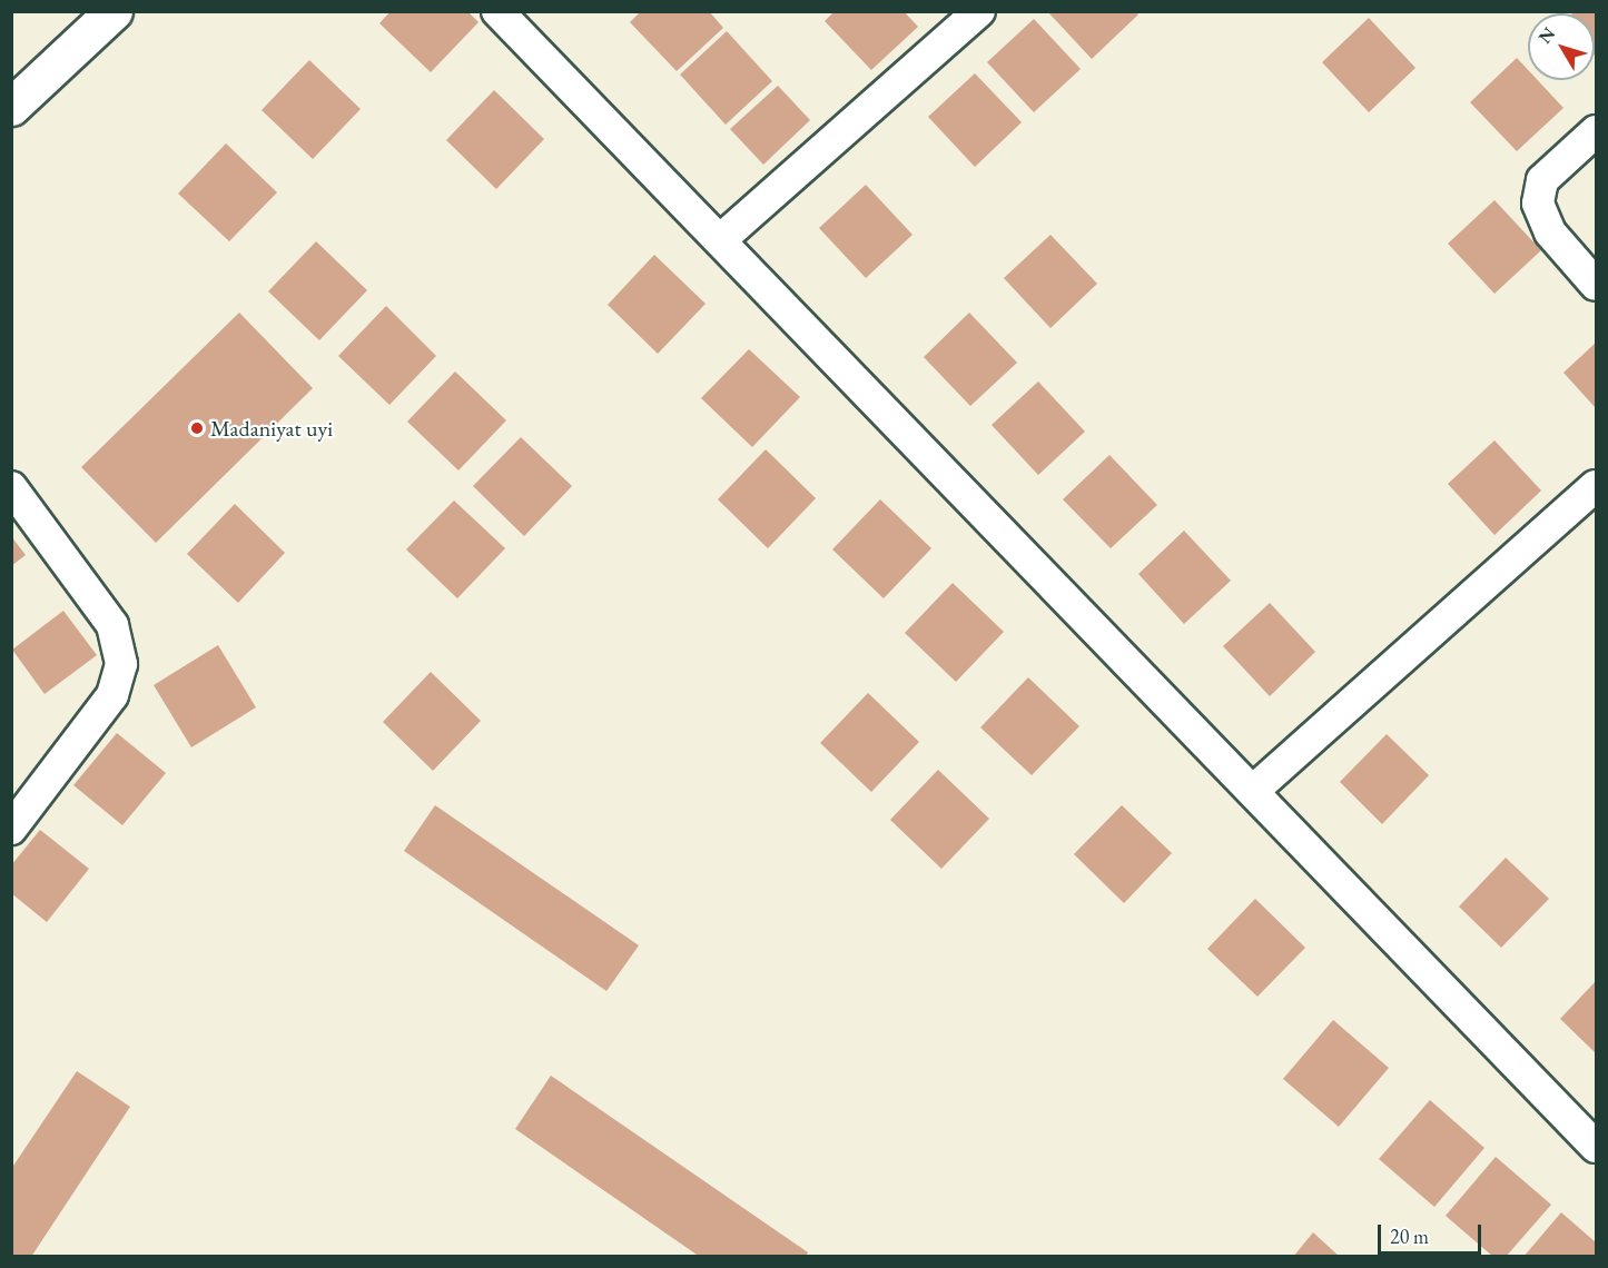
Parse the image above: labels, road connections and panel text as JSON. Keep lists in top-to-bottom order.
{
  "places": ["Madaniyat uyi"],
  "scale_bar": "20 m",
  "north": "top left"
}
